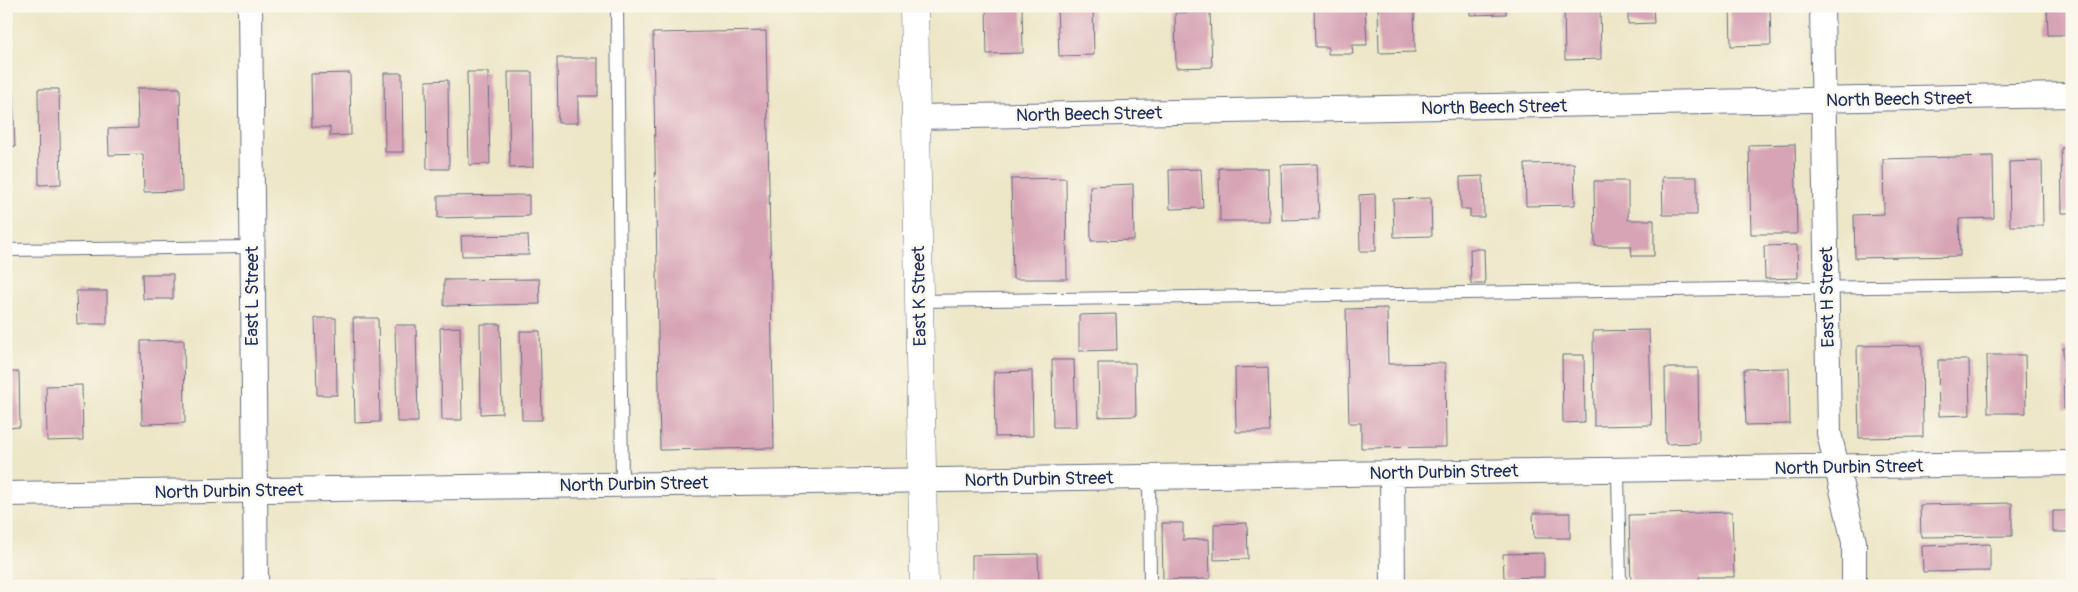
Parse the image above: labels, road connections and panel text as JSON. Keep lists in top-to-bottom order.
{
  "streets": {
    "street": [
      "North Beech Street",
      "East L Street",
      "East K Street",
      "East H Street",
      "North Durbin Street"
    ]
  },
  "crossings": [
    ["North Beech Street", "East K Street"],
    ["North Beech Street", "East H Street"],
    ["East L Street", "North Durbin Street"],
    ["East K Street", "North Durbin Street"],
    ["East H Street", "North Durbin Street"]
  ]
}
